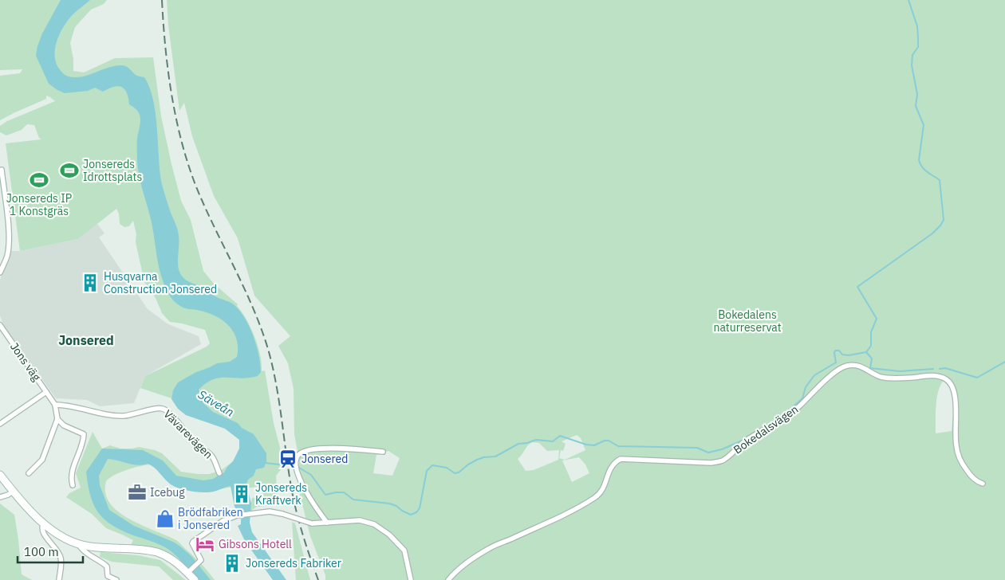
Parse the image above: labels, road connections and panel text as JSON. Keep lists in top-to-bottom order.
{
  "streets": {
    "street": ["Jons väg", "Bokedalsvägen", "Vävarevägen"]
  },
  "districts": ["Jonsered"],
  "water": ["Säveån"],
  "parks": ["Bokedalens naturreservat"],
  "places": {
    "sports": ["Jonsereds Idrottsplats", "Jonsereds IP 1 Konstgräs"],
    "building": ["Husqvarna Construction Jonsered", "Jonsereds Kraftverk", "Jonsereds Fabriker"],
    "station": ["Jonsered"],
    "office": ["Icebug"],
    "shop": ["Brödfabriken i Jonsered"],
    "hotel": ["Gibsons Hotell"]
  },
  "scale_bar": "100 m"
}
